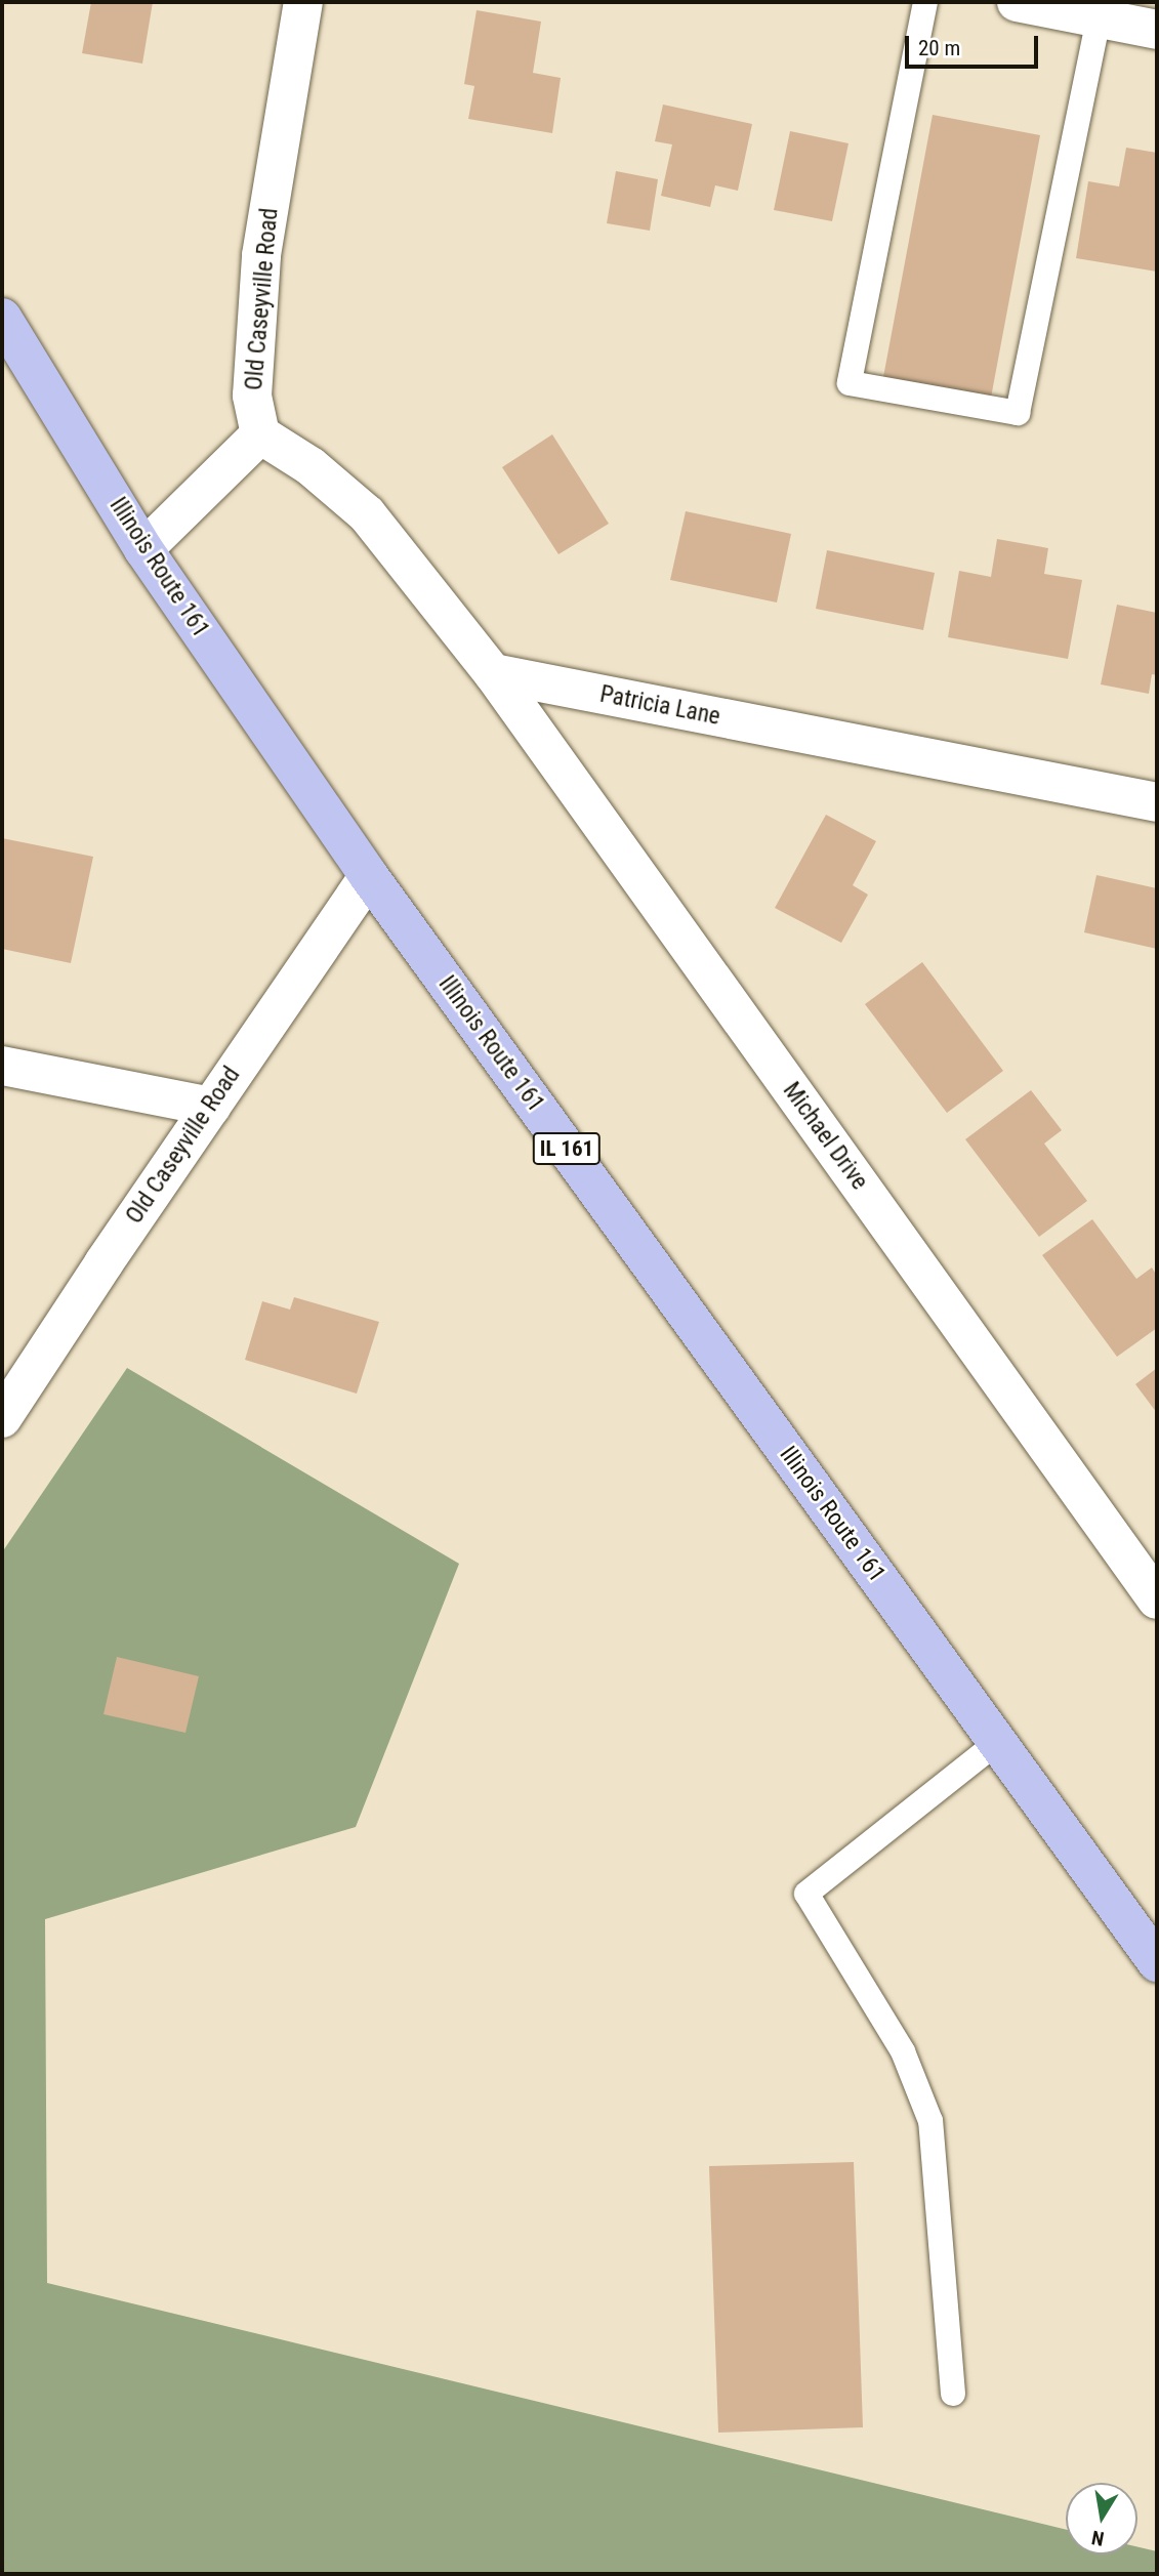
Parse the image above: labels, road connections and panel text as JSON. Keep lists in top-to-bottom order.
{
  "streets": {
    "main road": ["Illinois Route 161", "IL 161"],
    "street": ["Old Caseyville Road", "Patricia Lane", "Michael Drive"]
  },
  "crossings": [
    ["Old Caseyville Road", "Illinois Route 161"],
    ["Patricia Lane", "Michael Drive"]
  ],
  "scale_bar": "20 m",
  "north": "bottom"
}
